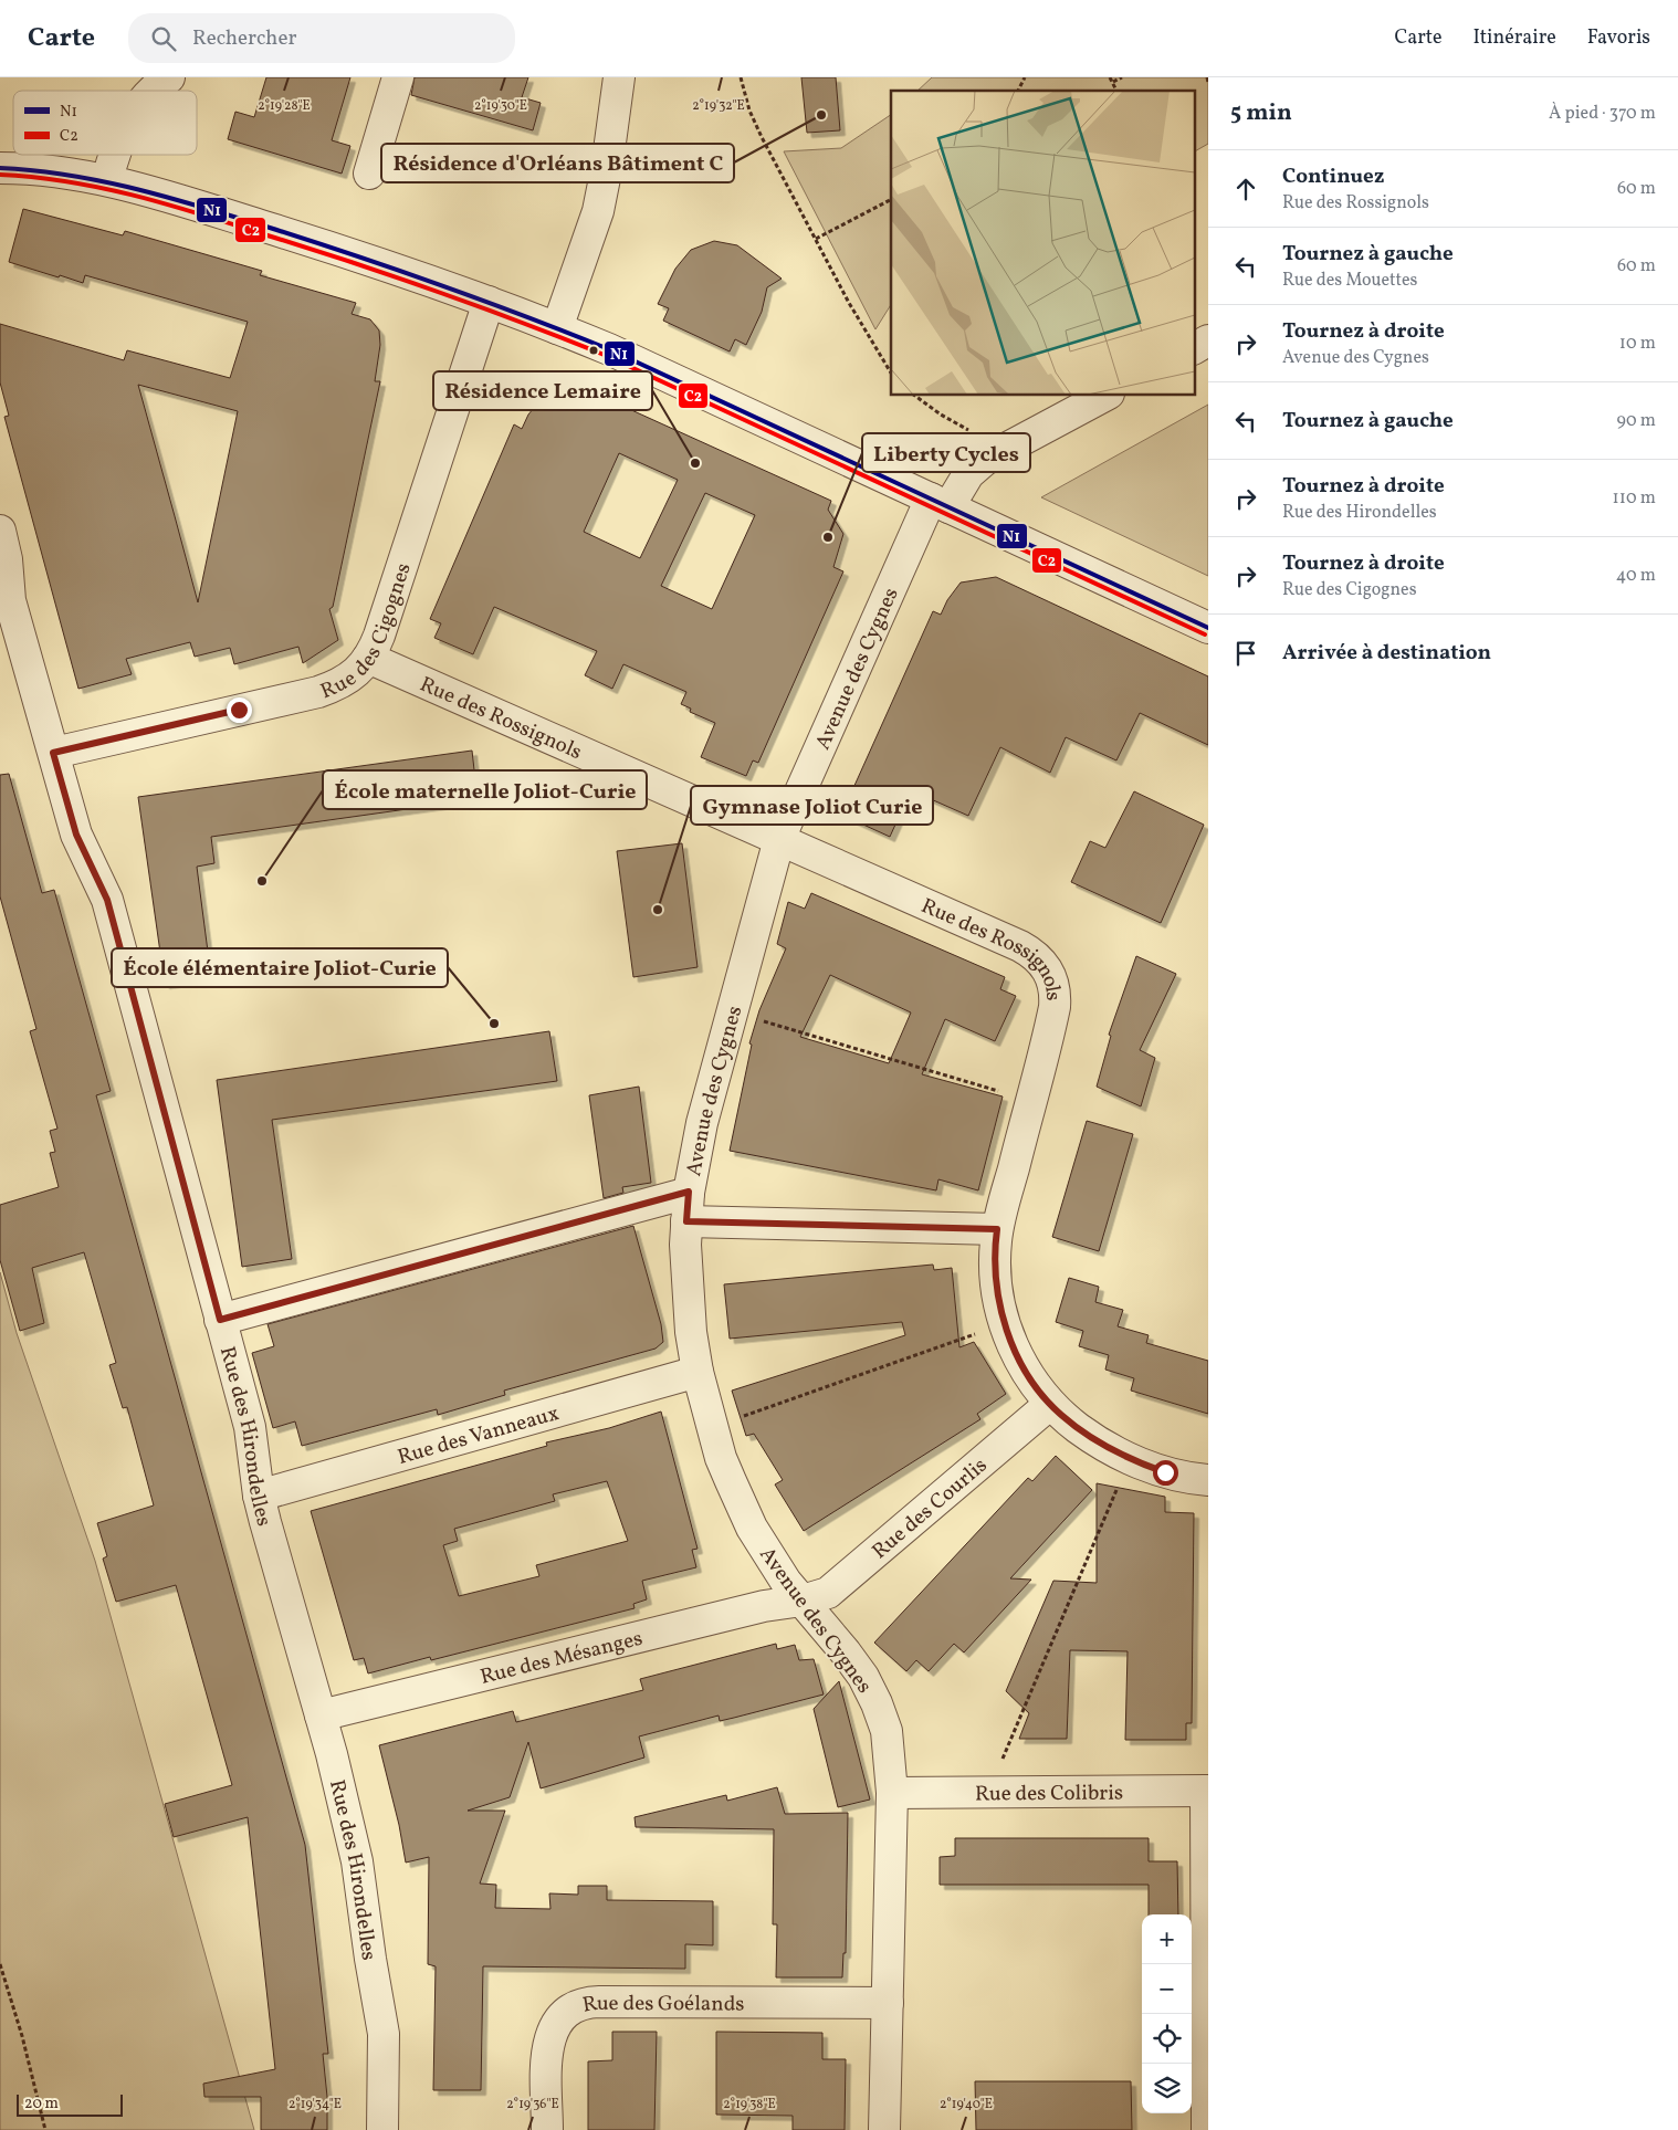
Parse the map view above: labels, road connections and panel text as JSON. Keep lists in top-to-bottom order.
{
  "streets": {
    "street": [
      "Rue des Cigognes",
      "Avenue des Cygnes",
      "Rue des Rossignols",
      "Rue des Vanneaux",
      "Rue des Hirondelles",
      "Rue des Courlis",
      "Rue des Mésanges",
      "Rue des Colibris",
      "Rue des Goélands"
    ]
  },
  "crossings": [
    ["Rue des Cigognes", "Rue des Rossignols"],
    ["Rue des Cigognes", "Rue des Hirondelles"],
    ["Avenue des Cygnes", "Rue des Rossignols"],
    ["Avenue des Cygnes", "Rue des Vanneaux"],
    ["Avenue des Cygnes", "Rue des Courlis"],
    ["Avenue des Cygnes", "Rue des Mésanges"],
    ["Avenue des Cygnes", "Rue des Colibris"],
    ["Avenue des Cygnes", "Rue des Goélands"],
    ["Rue des Rossignols", "Rue des Courlis"],
    ["Rue des Vanneaux", "Rue des Hirondelles"],
    ["Rue des Hirondelles", "Rue des Mésanges"],
    ["Rue des Courlis", "Rue des Mésanges"]
  ],
  "places": [
    "Résidence d'Orléans Bâtiment C",
    "Résidence Lemaire",
    "Liberty Cycles",
    "École maternelle Joliot-Curie",
    "Gymnase Joliot Curie",
    "École élémentaire Joliot-Curie"
  ],
  "lines": ["transit line N1", "transit line C2"],
  "legend": ["N1", "C2"],
  "scale_bar": "20 m",
  "page": {
    "header": "Carte",
    "search": "Rechercher",
    "nav": ["Carte", "Itinéraire", "Favoris"],
    "heading": ["5 min", "À pied · 370 m"],
    "list": [
      ["Continuez", "Rue des Rossignols", "60 m"],
      ["Tournez à gauche", "Rue des Mouettes", "60 m"],
      ["Tournez à droite", "Avenue des Cygnes", "10 m"],
      ["Tournez à gauche", "90 m"],
      ["Tournez à droite", "Rue des Hirondelles", "110 m"],
      ["Tournez à droite", "Rue des Cigognes", "40 m"],
      "Arrivée à destination"
    ],
    "map_buttons": ["+", "−"],
    "scale": "20 m"
  },
  "coordinates": [
    "2°19'28\"E",
    "2°19'30\"E",
    "2°19'32\"E",
    "2°19'34\"E",
    "2°19'36\"E",
    "2°19'38\"E",
    "2°19'40\"E"
  ]
}
